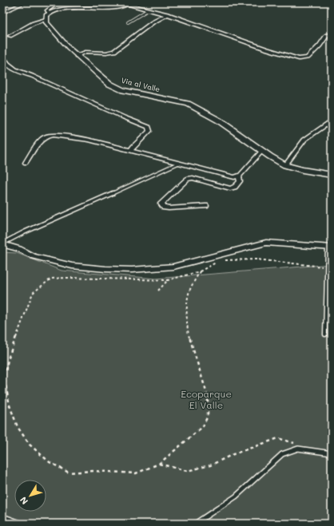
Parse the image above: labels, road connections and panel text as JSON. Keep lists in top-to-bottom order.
{
  "streets": {
    "main road": ["Via al Valle"]
  },
  "parks": ["Ecoparque El Valle"],
  "north": "bottom left"
}
